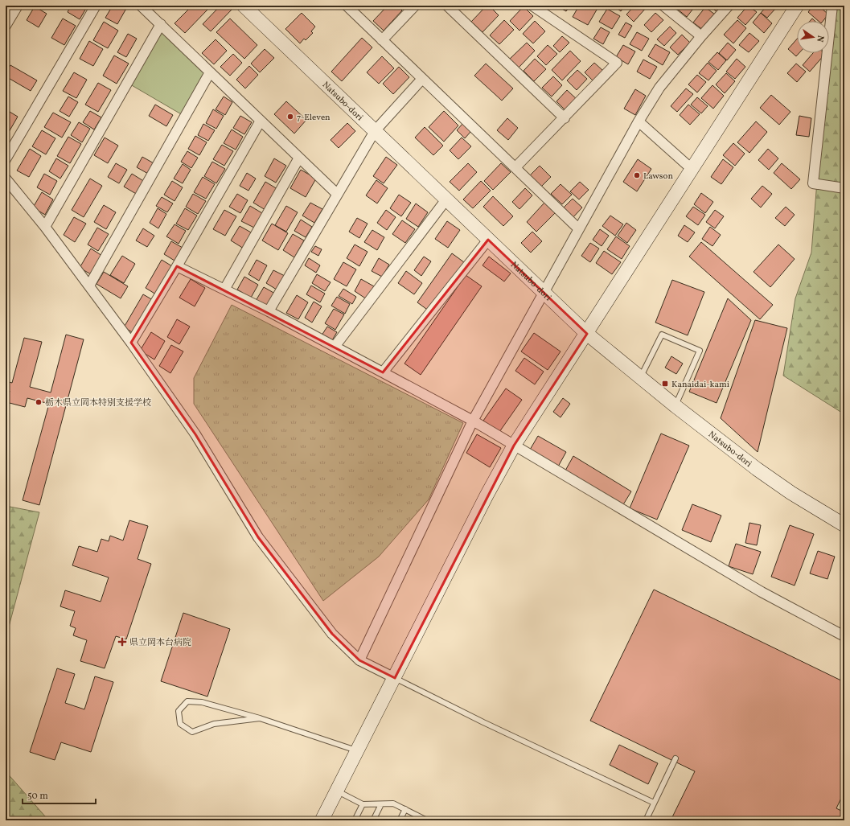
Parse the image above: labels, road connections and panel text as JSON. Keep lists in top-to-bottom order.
{
  "streets": {
    "main road": ["Natsubo-dori"]
  },
  "places": {
    "other": ["7-Eleven", "Lawson", "栃木県立岡本特別支援学校"],
    "transit": ["Kanaidai-kami"],
    "health": ["県立岡本台病院"]
  },
  "scale_bar": "50 m",
  "north": "right"
}
